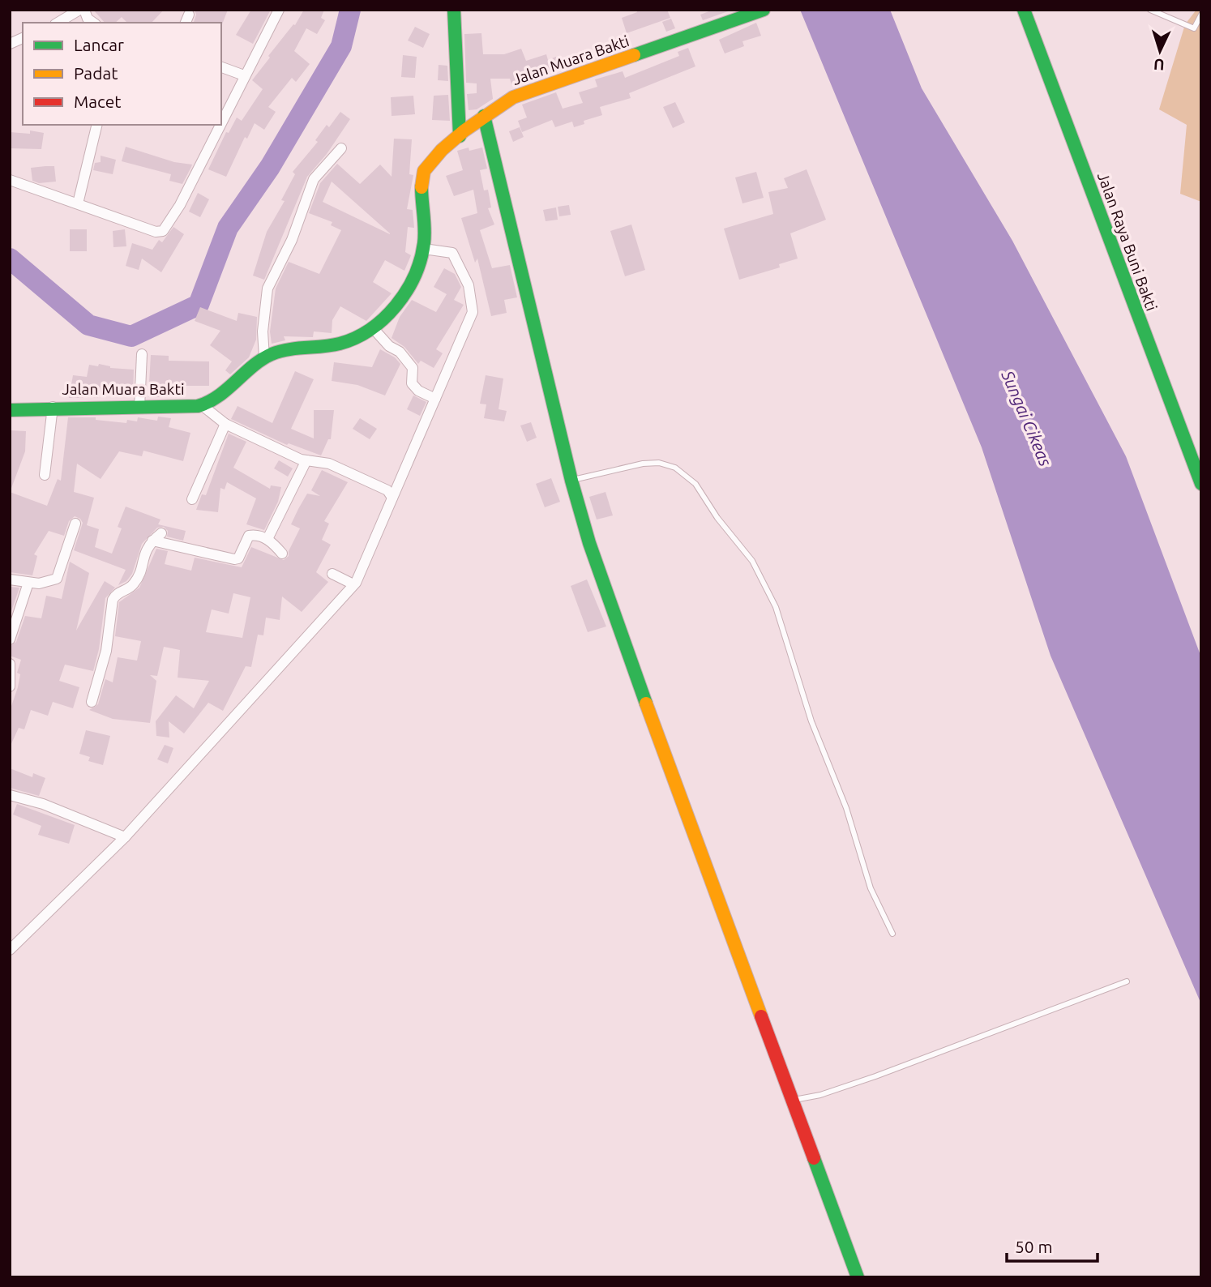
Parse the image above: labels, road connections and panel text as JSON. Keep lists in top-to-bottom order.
{
  "streets": {
    "main road": ["Jalan Muara Bakti", "Jalan Raya Buni Bakti"]
  },
  "water": ["Sungai Cikeas"],
  "legend": ["Lancar", "Padat", "Macet"],
  "scale_bar": "50 m",
  "north": "bottom"
}
